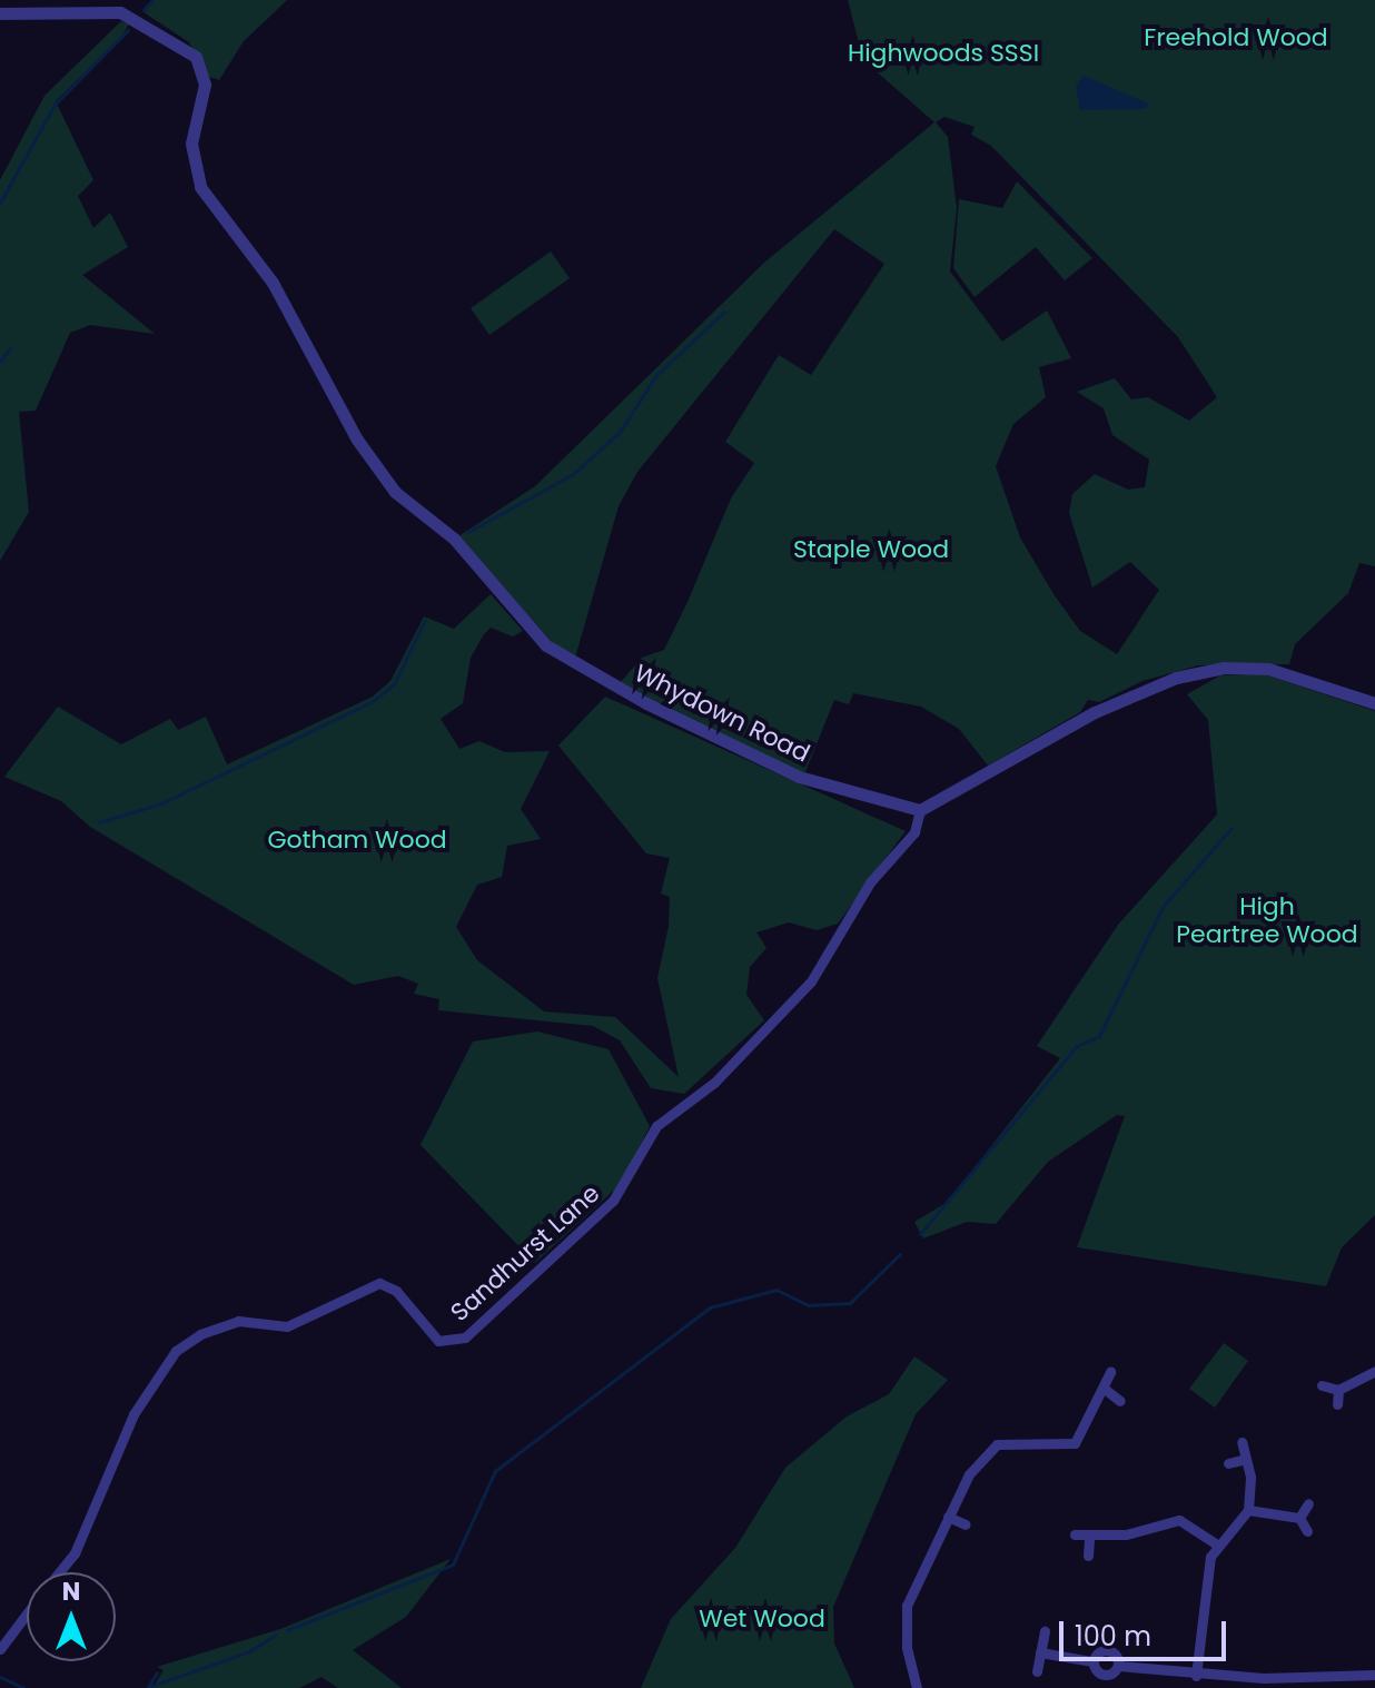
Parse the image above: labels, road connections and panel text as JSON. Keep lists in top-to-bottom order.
{
  "streets": {
    "street": ["Whydown Road", "Sandhurst Lane"]
  },
  "crossings": [
    ["Whydown Road", "Sandhurst Lane"]
  ],
  "parks": [
    "Freehold Wood",
    "Highwoods SSSI",
    "Staple Wood",
    "Gotham Wood",
    "High Peartree Wood",
    "Wet Wood"
  ],
  "scale_bar": "100 m",
  "north": "top"
}
